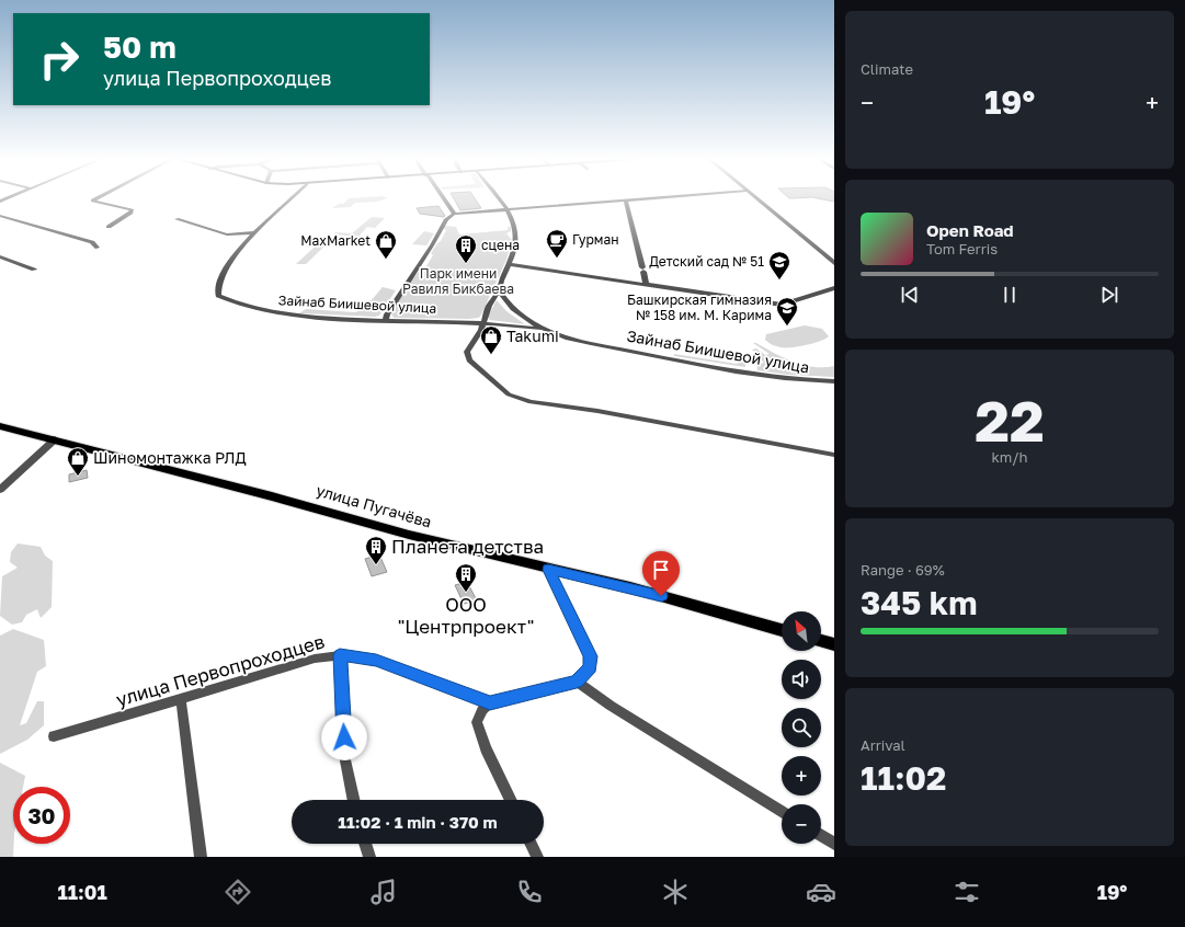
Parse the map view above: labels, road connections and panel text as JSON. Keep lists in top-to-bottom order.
{
  "streets": {
    "main road": ["улица Пугачёва"],
    "street": ["Зайнаб Биишевой улица", "улица Первопроходцев"]
  },
  "parks": ["Парк имени Равиля Бикбаева"],
  "places": {
    "cafe": ["Гурман"],
    "shop": ["MaxMarket", "Takumi", "Шиномонтажка РЛД"],
    "building": ["сцена", "Планета детства", "ООО \"Центрпроект\""],
    "school or university": ["Детский сад № 51", "Башкирская гимназия № 158 им. М. Карима"]
  },
  "north": "top left",
  "page": {
    "tile": [
      "Climate",
      ["22", "km/h"],
      ["Range · 69%", "345 km"],
      ["Arrival", "11:02"]
    ],
    "turn": ["50 m", "улица Первопроходцев"],
    "heat": ["−", "19°", "+"],
    "song": ["Open Road", "Tom Ferris"],
    "map_buttons": ["+", "−"],
    "limit": "30",
    "trip": "11:02 · 1 min · 370 m",
    "tabs": ["11:01", "19°"]
  }
}
